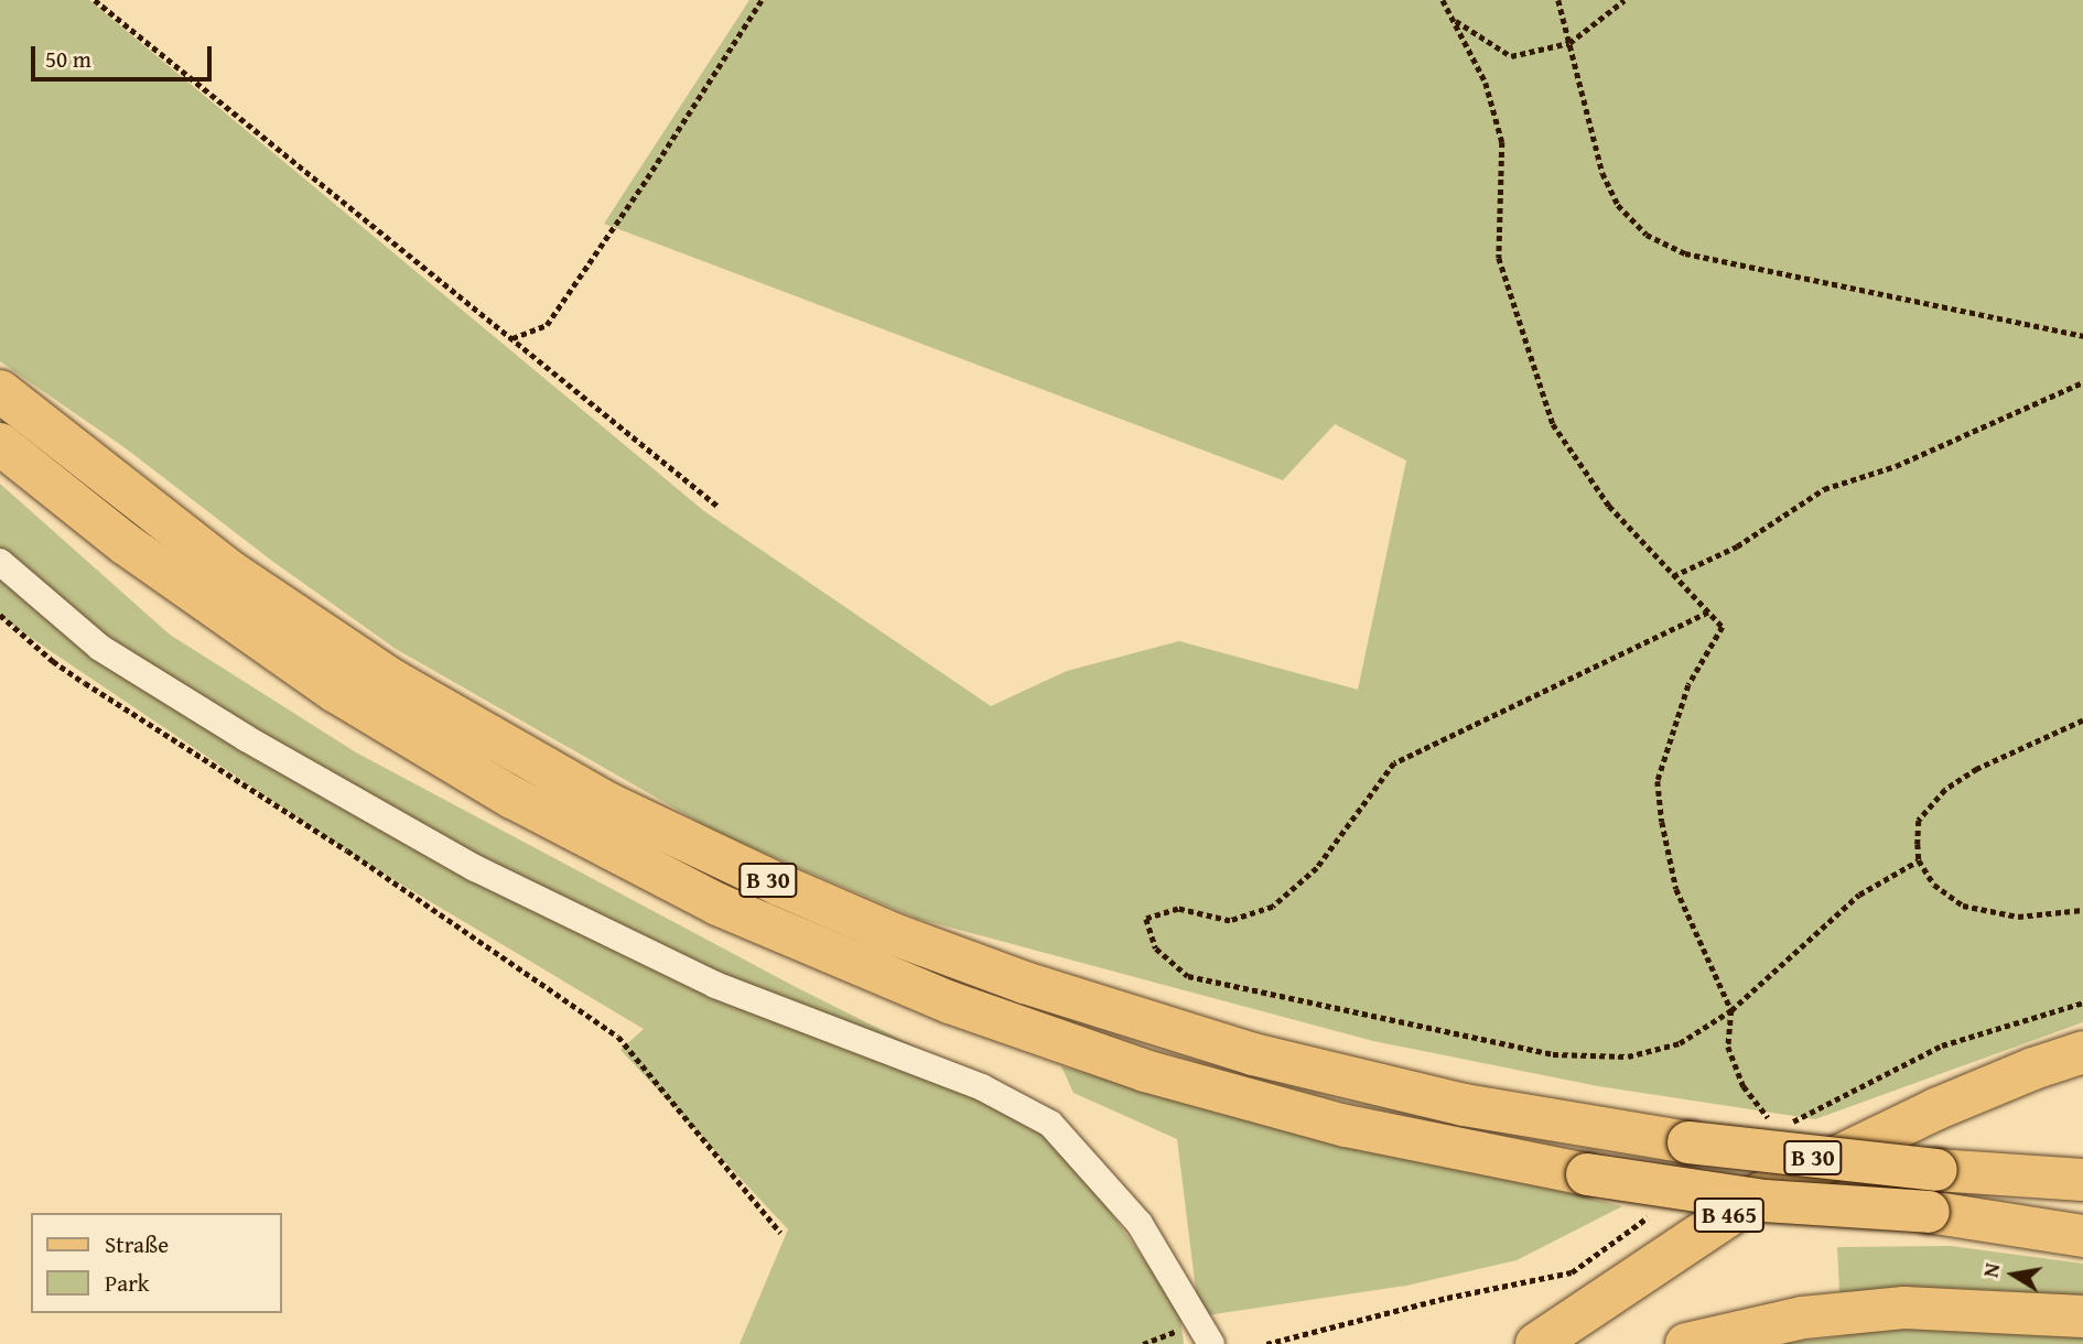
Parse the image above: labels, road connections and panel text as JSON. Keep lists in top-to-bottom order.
{
  "streets": {
    "main road": ["B 30", "B 465"]
  },
  "legend": ["Straße", "Park"],
  "scale_bar": "50 m",
  "north": "left"
}
